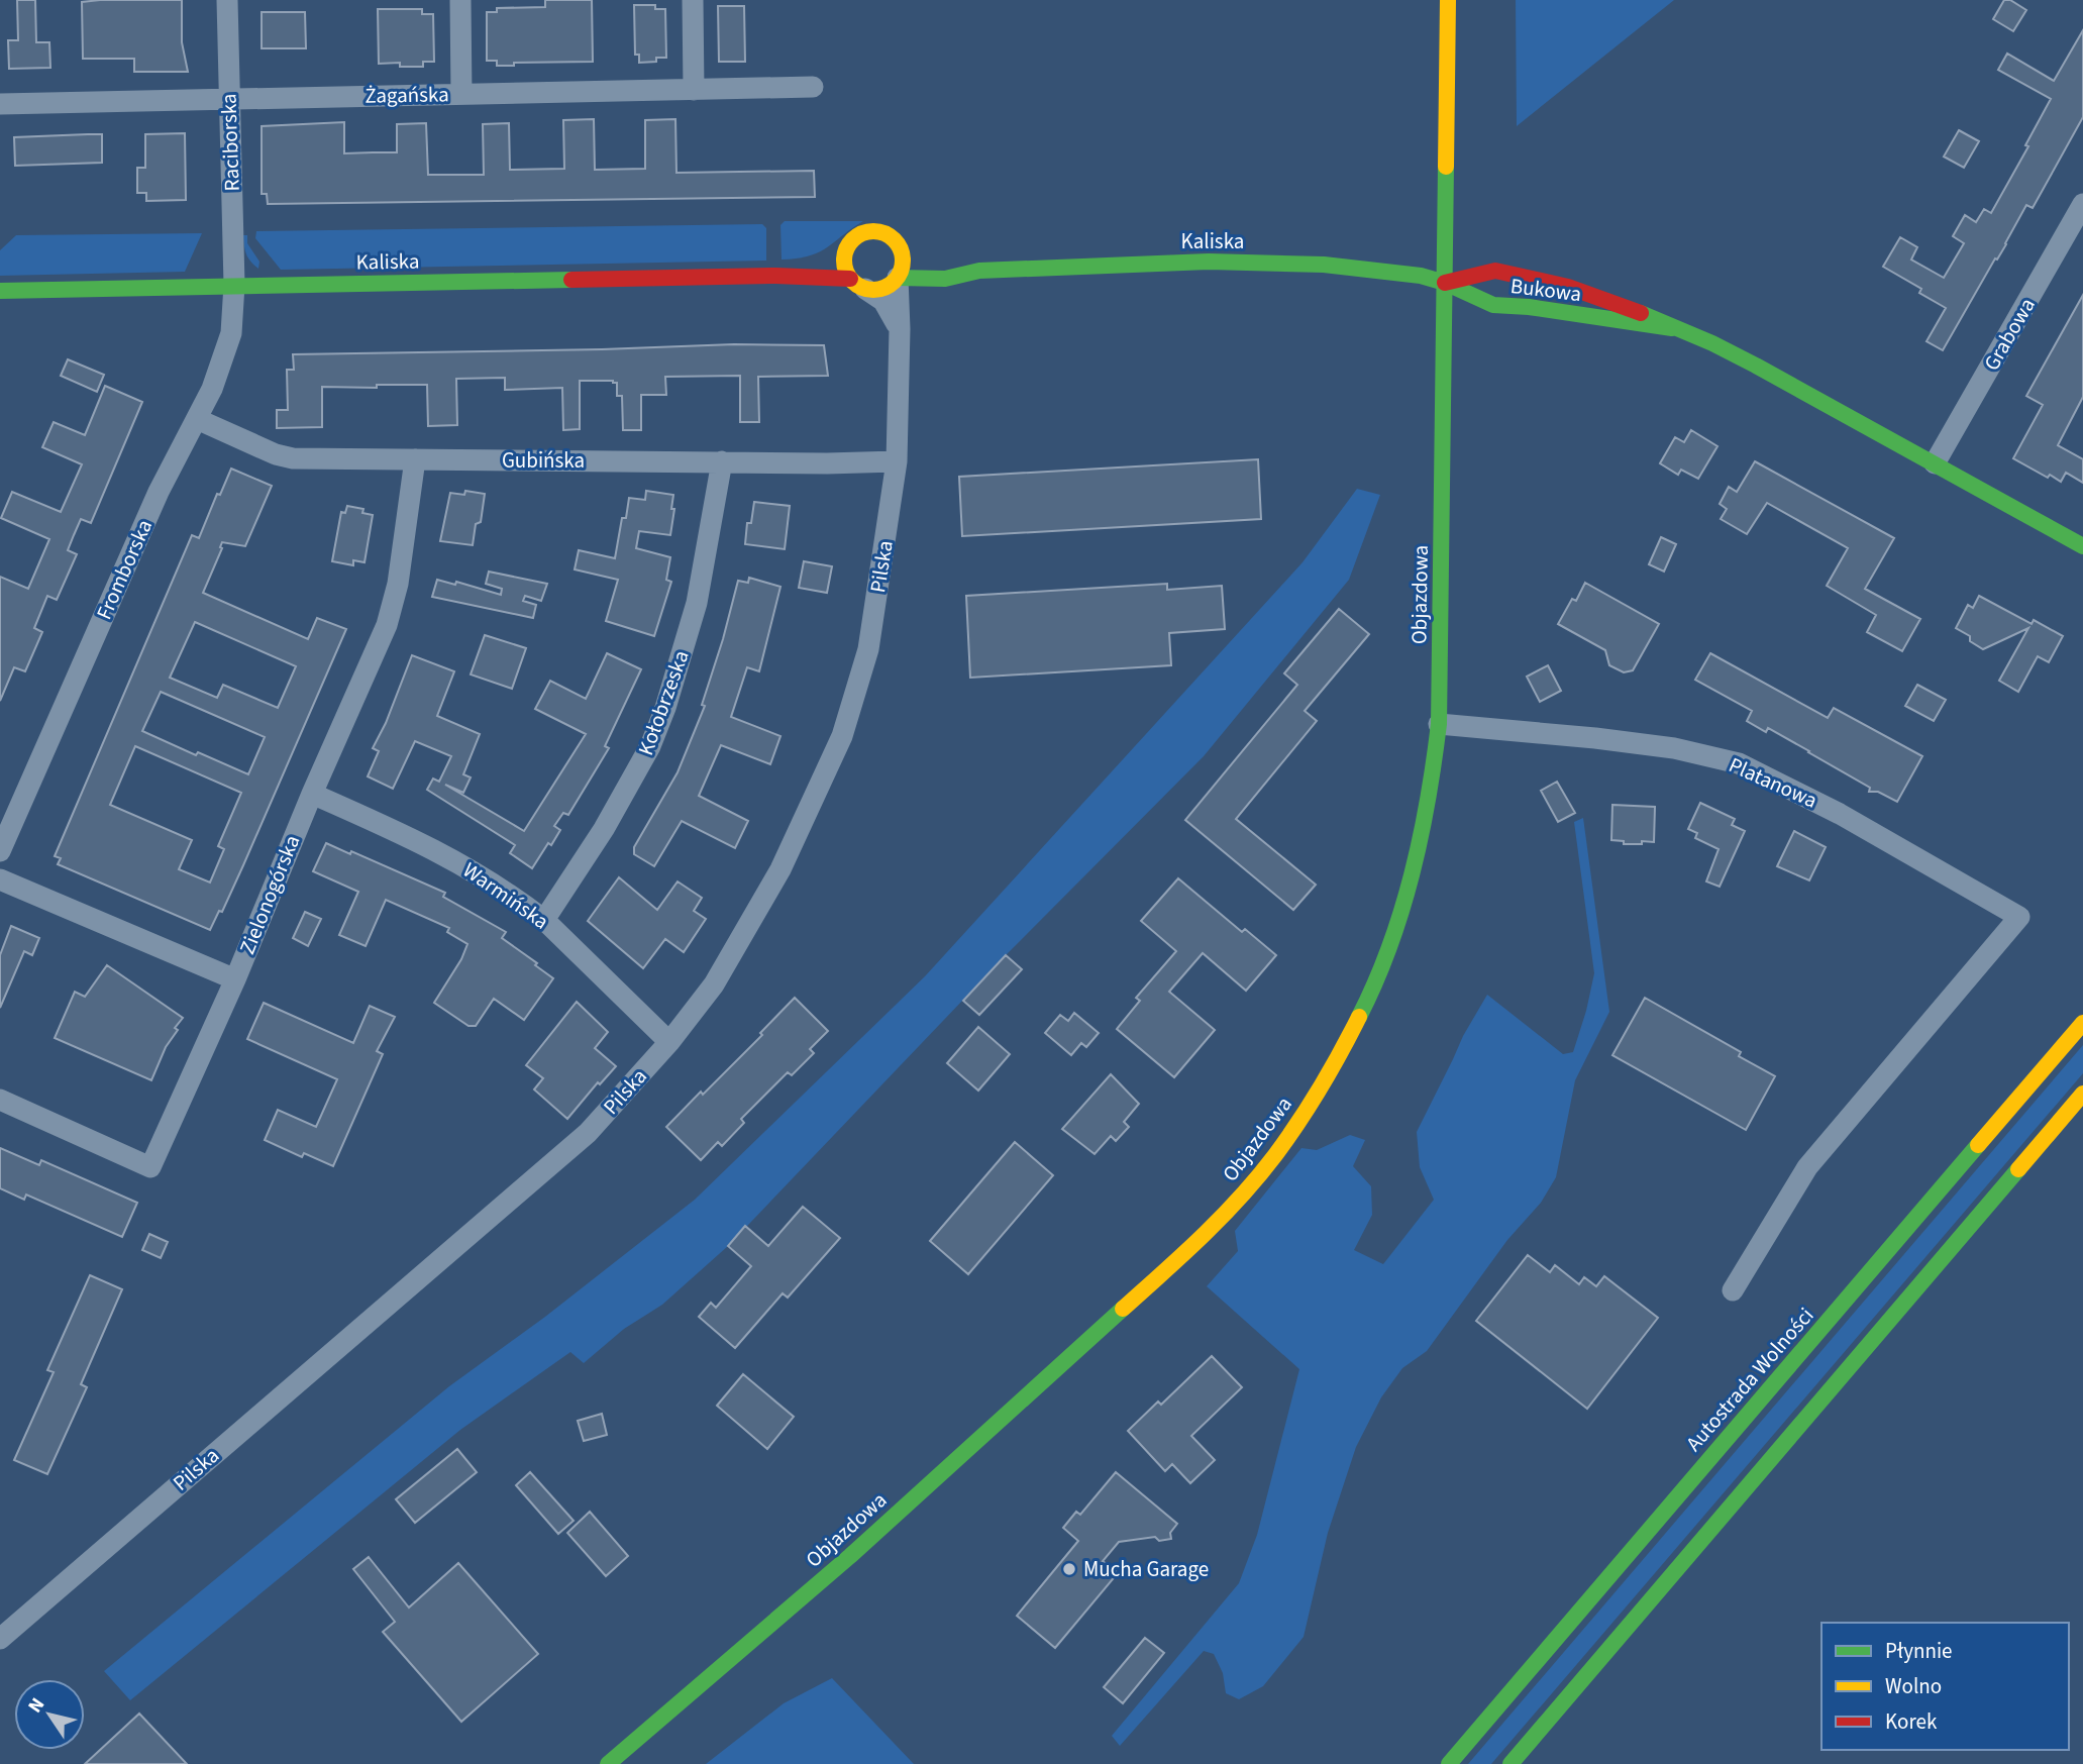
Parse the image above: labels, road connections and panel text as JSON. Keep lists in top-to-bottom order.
{
  "streets": {
    "main road": [
      "Kaliska",
      "Bukowa",
      "Objazdowa",
      "Autostrada Wolności"
    ],
    "street": [
      "Żagańska",
      "Raciborska",
      "Grabowa",
      "Gubińska",
      "Pilska",
      "Fromborska",
      "Kołobrzeska",
      "Platanowa",
      "Zielonogórska",
      "Warmińska"
    ]
  },
  "crossings": [
    ["Żagańska", "Raciborska"],
    ["Raciborska", "Kaliska"],
    ["Raciborska", "Fromborska"],
    ["Kaliska", "Bukowa"],
    ["Kaliska", "Pilska"],
    ["Kaliska", "Fromborska"],
    ["Kaliska", "Objazdowa"],
    ["Bukowa", "Grabowa"],
    ["Bukowa", "Objazdowa"],
    ["Gubińska", "Pilska"],
    ["Gubińska", "Fromborska"],
    ["Gubińska", "Kołobrzeska"],
    ["Gubińska", "Zielonogórska"],
    ["Pilska", "Warmińska"],
    ["Objazdowa", "Platanowa"],
    ["Kołobrzeska", "Warmińska"],
    ["Zielonogórska", "Warmińska"]
  ],
  "places": ["Mucha Garage"],
  "legend": ["Płynnie", "Wolno", "Korek"],
  "north": "top left"
}
